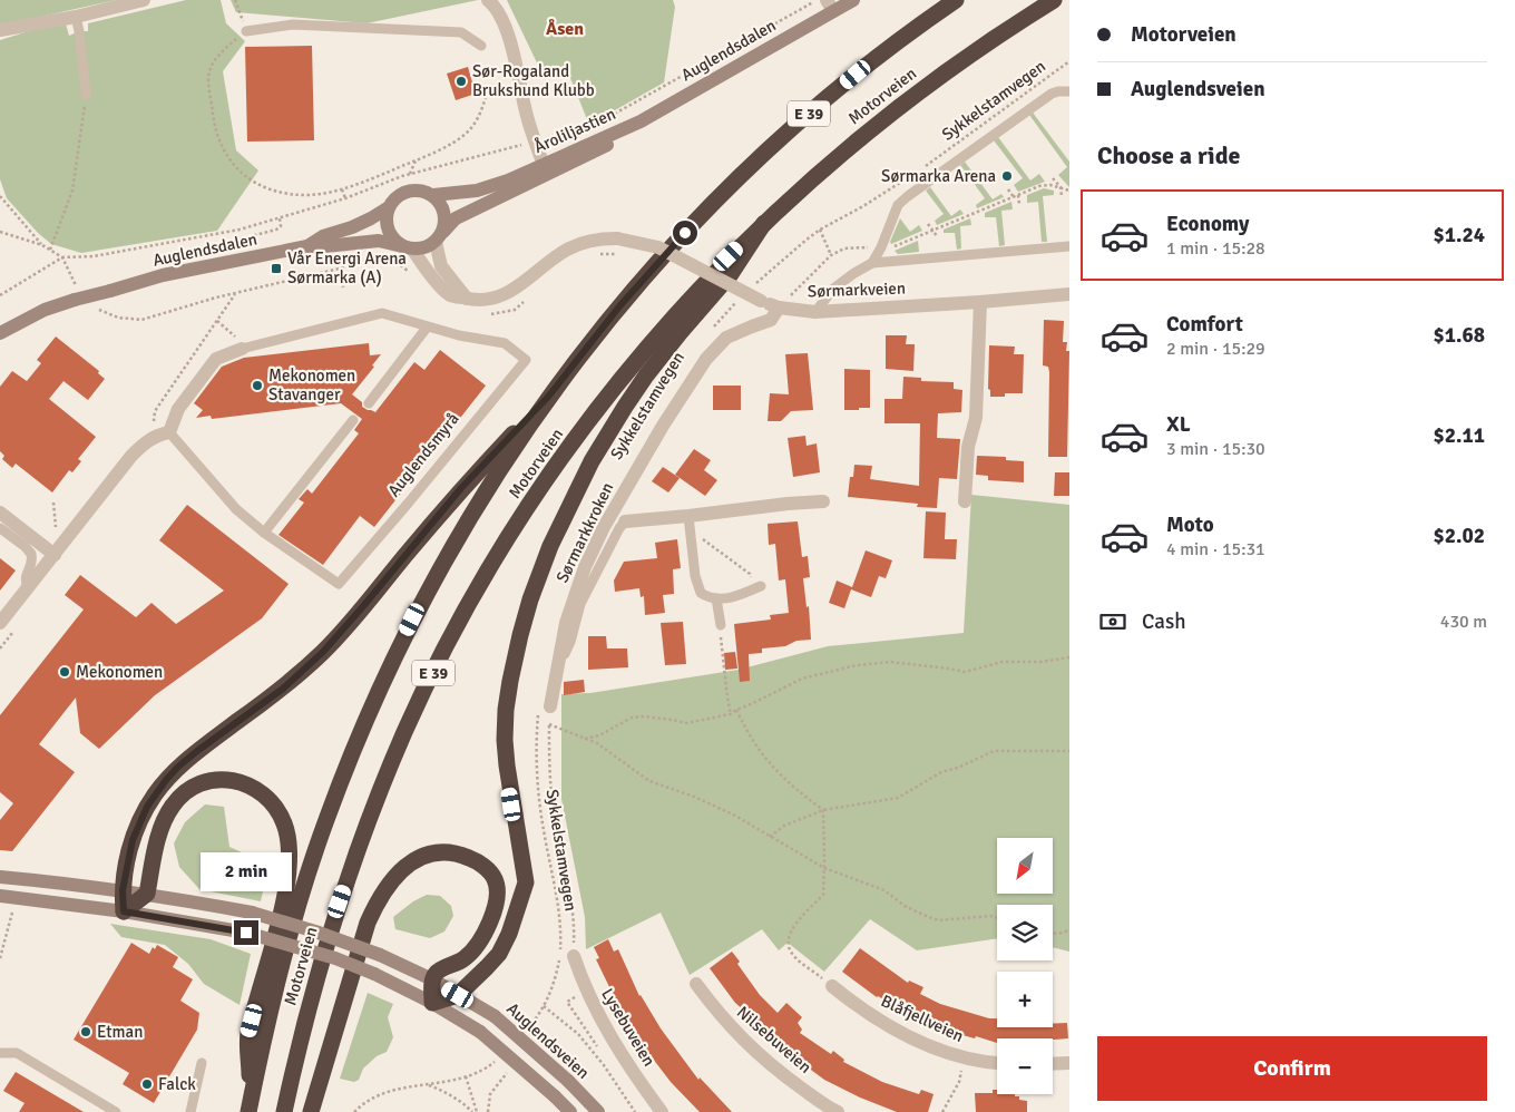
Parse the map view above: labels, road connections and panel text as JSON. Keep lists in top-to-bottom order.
{
  "streets": {
    "highway": ["Motorveien", "E 39"],
    "main road": ["Auglendsdalen", "Åroliljastien", "Auglendsveien"],
    "street": [
      "Sørmarkveien",
      "Auglendsmyrå",
      "Sørmarkkroken",
      "Blåfjellveien",
      "Lysebuveien",
      "Nilsebuveien"
    ],
    "path": ["Sykkelstamvegen"]
  },
  "crossings": [
    ["Auglendsdalen", "Åroliljastien"],
    ["Motorveien", "E 39"],
    ["Sykkelstamvegen", "Sørmarkkroken"],
    ["E 39", "Auglendsveien"],
    ["Åroliljastien", "Sørmarkveien"],
    ["Sørmarkveien", "Sørmarkkroken"]
  ],
  "districts": ["Åsen"],
  "places": {
    "other": [
      "Sør-Rogaland Brukshund Klubb",
      "Sørmarka Arena",
      "Mekonomen Stavanger",
      "Mekonomen",
      "Etman",
      "Falck"
    ],
    "transit": ["Vår Energi Arena Sørmarka (A)"]
  },
  "north": "bottom left",
  "page": {
    "banner": ["Motorveien", "Auglendsveien"],
    "heading": "Choose a ride",
    "list": [
      {
        "name": "Economy",
        "note": "1 min · 15:28",
        "value": "$1.24"
      },
      {
        "name": "Comfort",
        "note": "2 min · 15:29",
        "value": "$1.68"
      },
      {
        "name": "XL",
        "note": "3 min · 15:30",
        "value": "$2.11"
      },
      {
        "name": "Moto",
        "note": "4 min · 15:31",
        "value": "$2.02"
      }
    ],
    "pay": ["Cash", "430 m"],
    "map_buttons": ["+", "−"],
    "bubble": "2 min",
    "buttons": "Confirm"
  }
}
